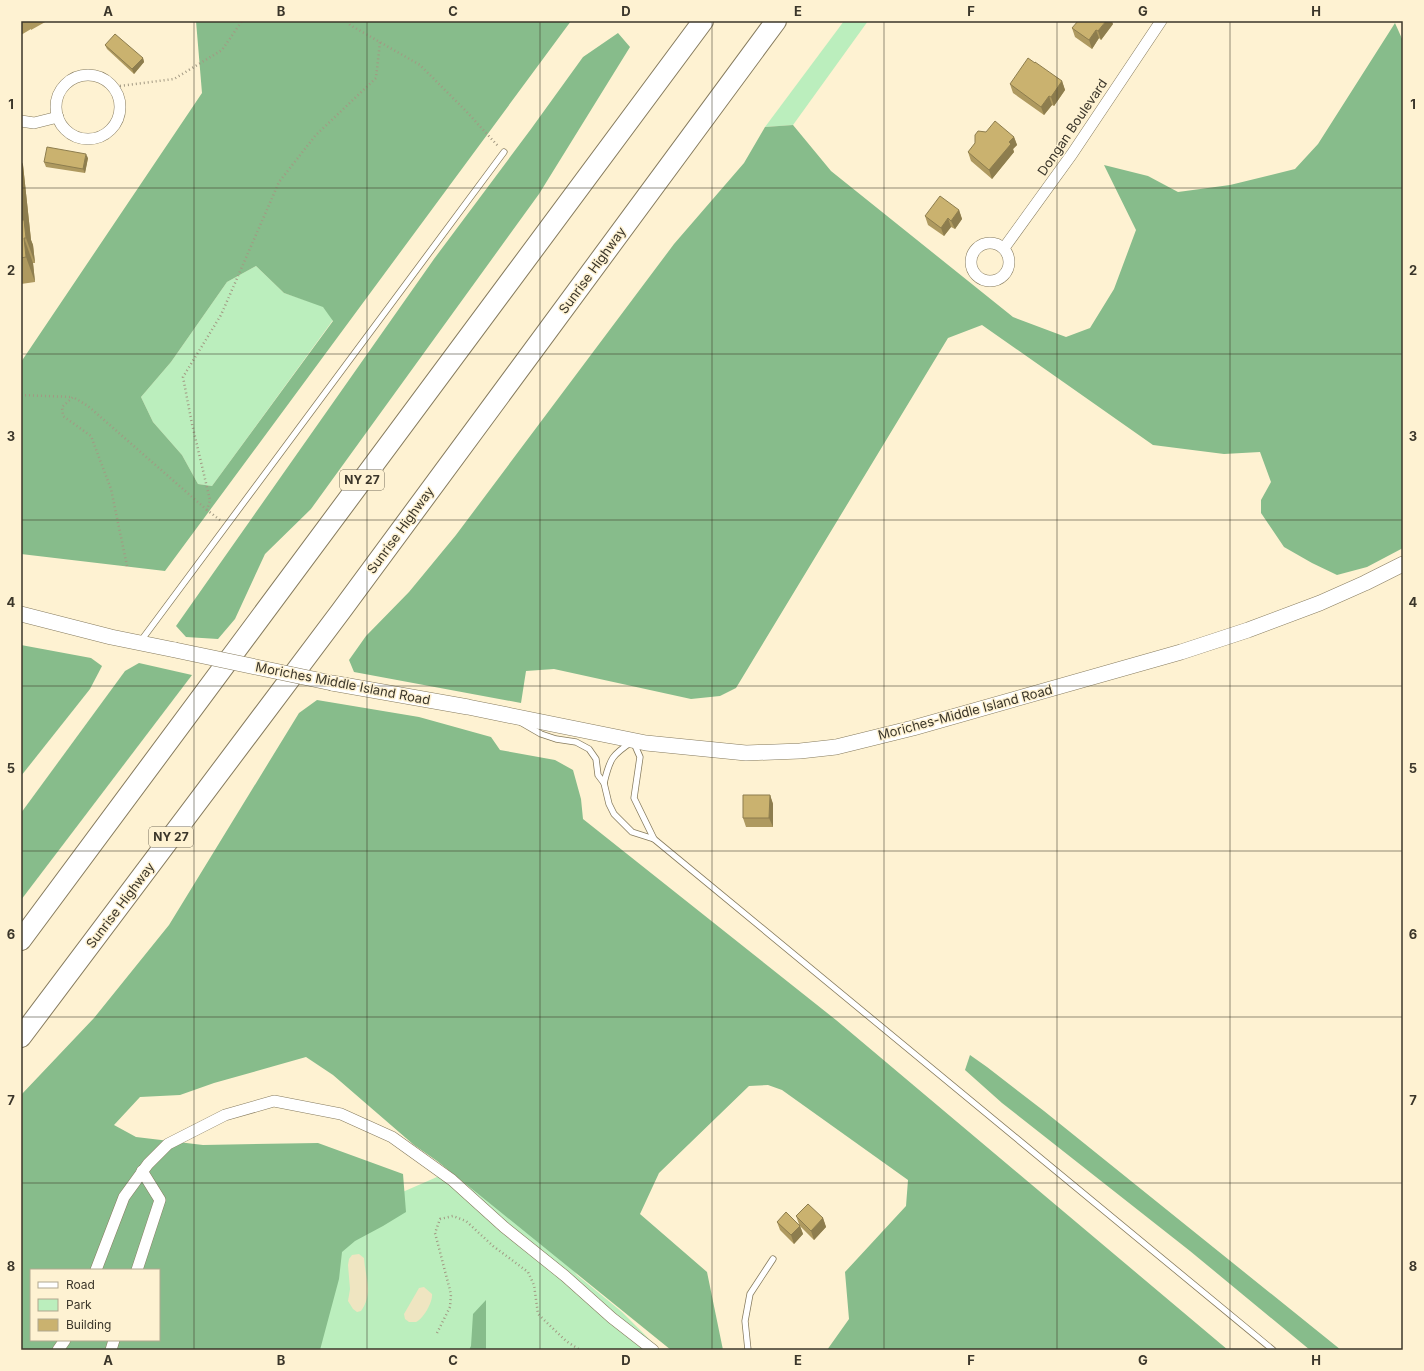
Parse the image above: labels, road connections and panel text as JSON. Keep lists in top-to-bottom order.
{
  "streets": {
    "highway": ["Sunrise Highway", "NY 27"],
    "main road": ["Moriches Middle Island Road", "Moriches-Middle Island Road"],
    "street": ["Dongan Boulevard"]
  },
  "crossings": [
    ["Moriches Middle Island Road", "Moriches-Middle Island Road"]
  ],
  "legend": ["Road", "Park", "Building"],
  "grid": {
    "columns": [
      "A",
      "B",
      "C",
      "D",
      "E",
      "F",
      "G",
      "H"
    ],
    "rows": [
      "1",
      "2",
      "3",
      "4",
      "5",
      "6",
      "7",
      "8"
    ]
  }
}
